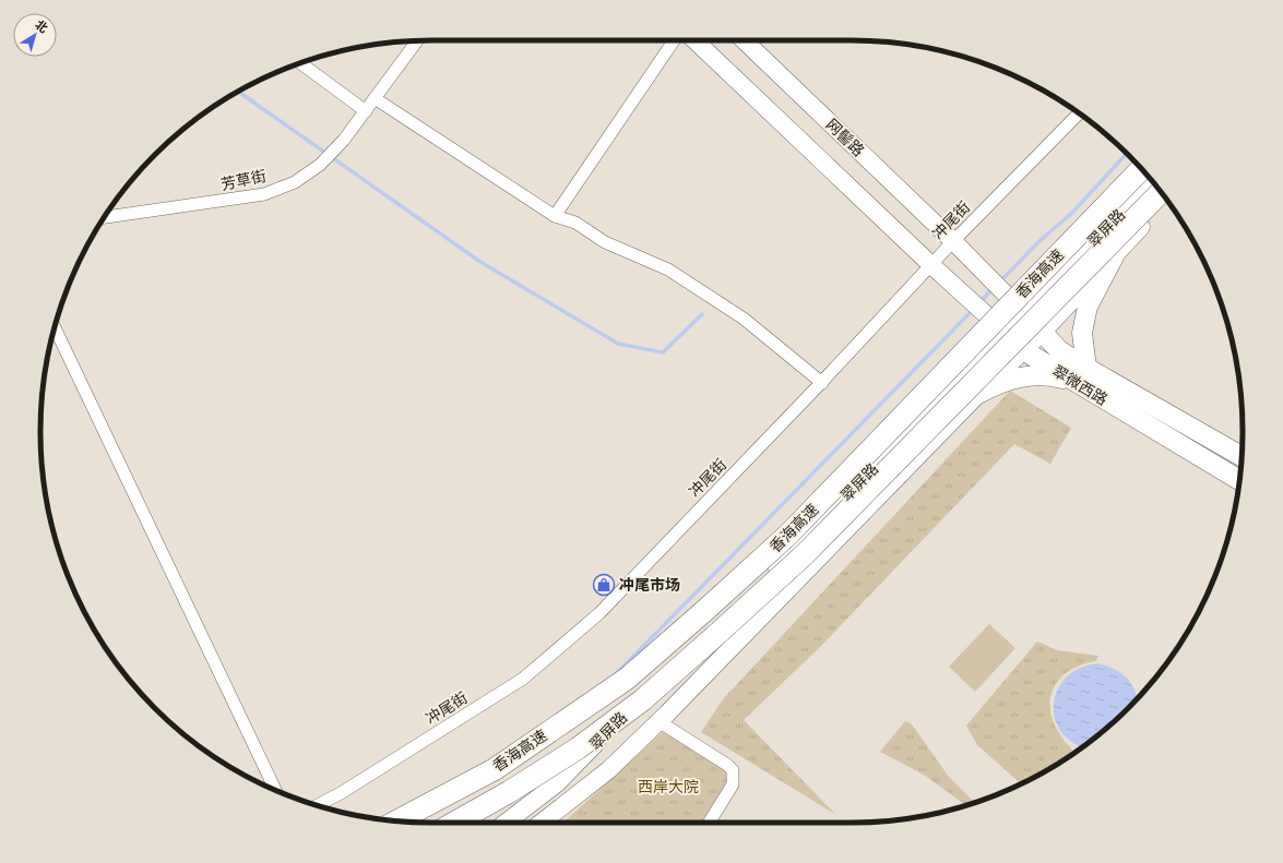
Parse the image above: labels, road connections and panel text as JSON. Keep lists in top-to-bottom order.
{
  "streets": {
    "highway": ["香海高速"],
    "main road": ["网髻路", "翠屏路", "翠微西路"],
    "street": ["芳草街", "冲尾街"]
  },
  "crossings": [
    ["网髻路", "冲尾街"],
    ["网髻路", "翠微西路"],
    ["冲尾街", "翠微西路"],
    ["翠屏路", "翠微西路"]
  ],
  "parks": ["西岸大院"],
  "places": {
    "shop": ["冲尾市场"]
  },
  "north": "top right"
}
